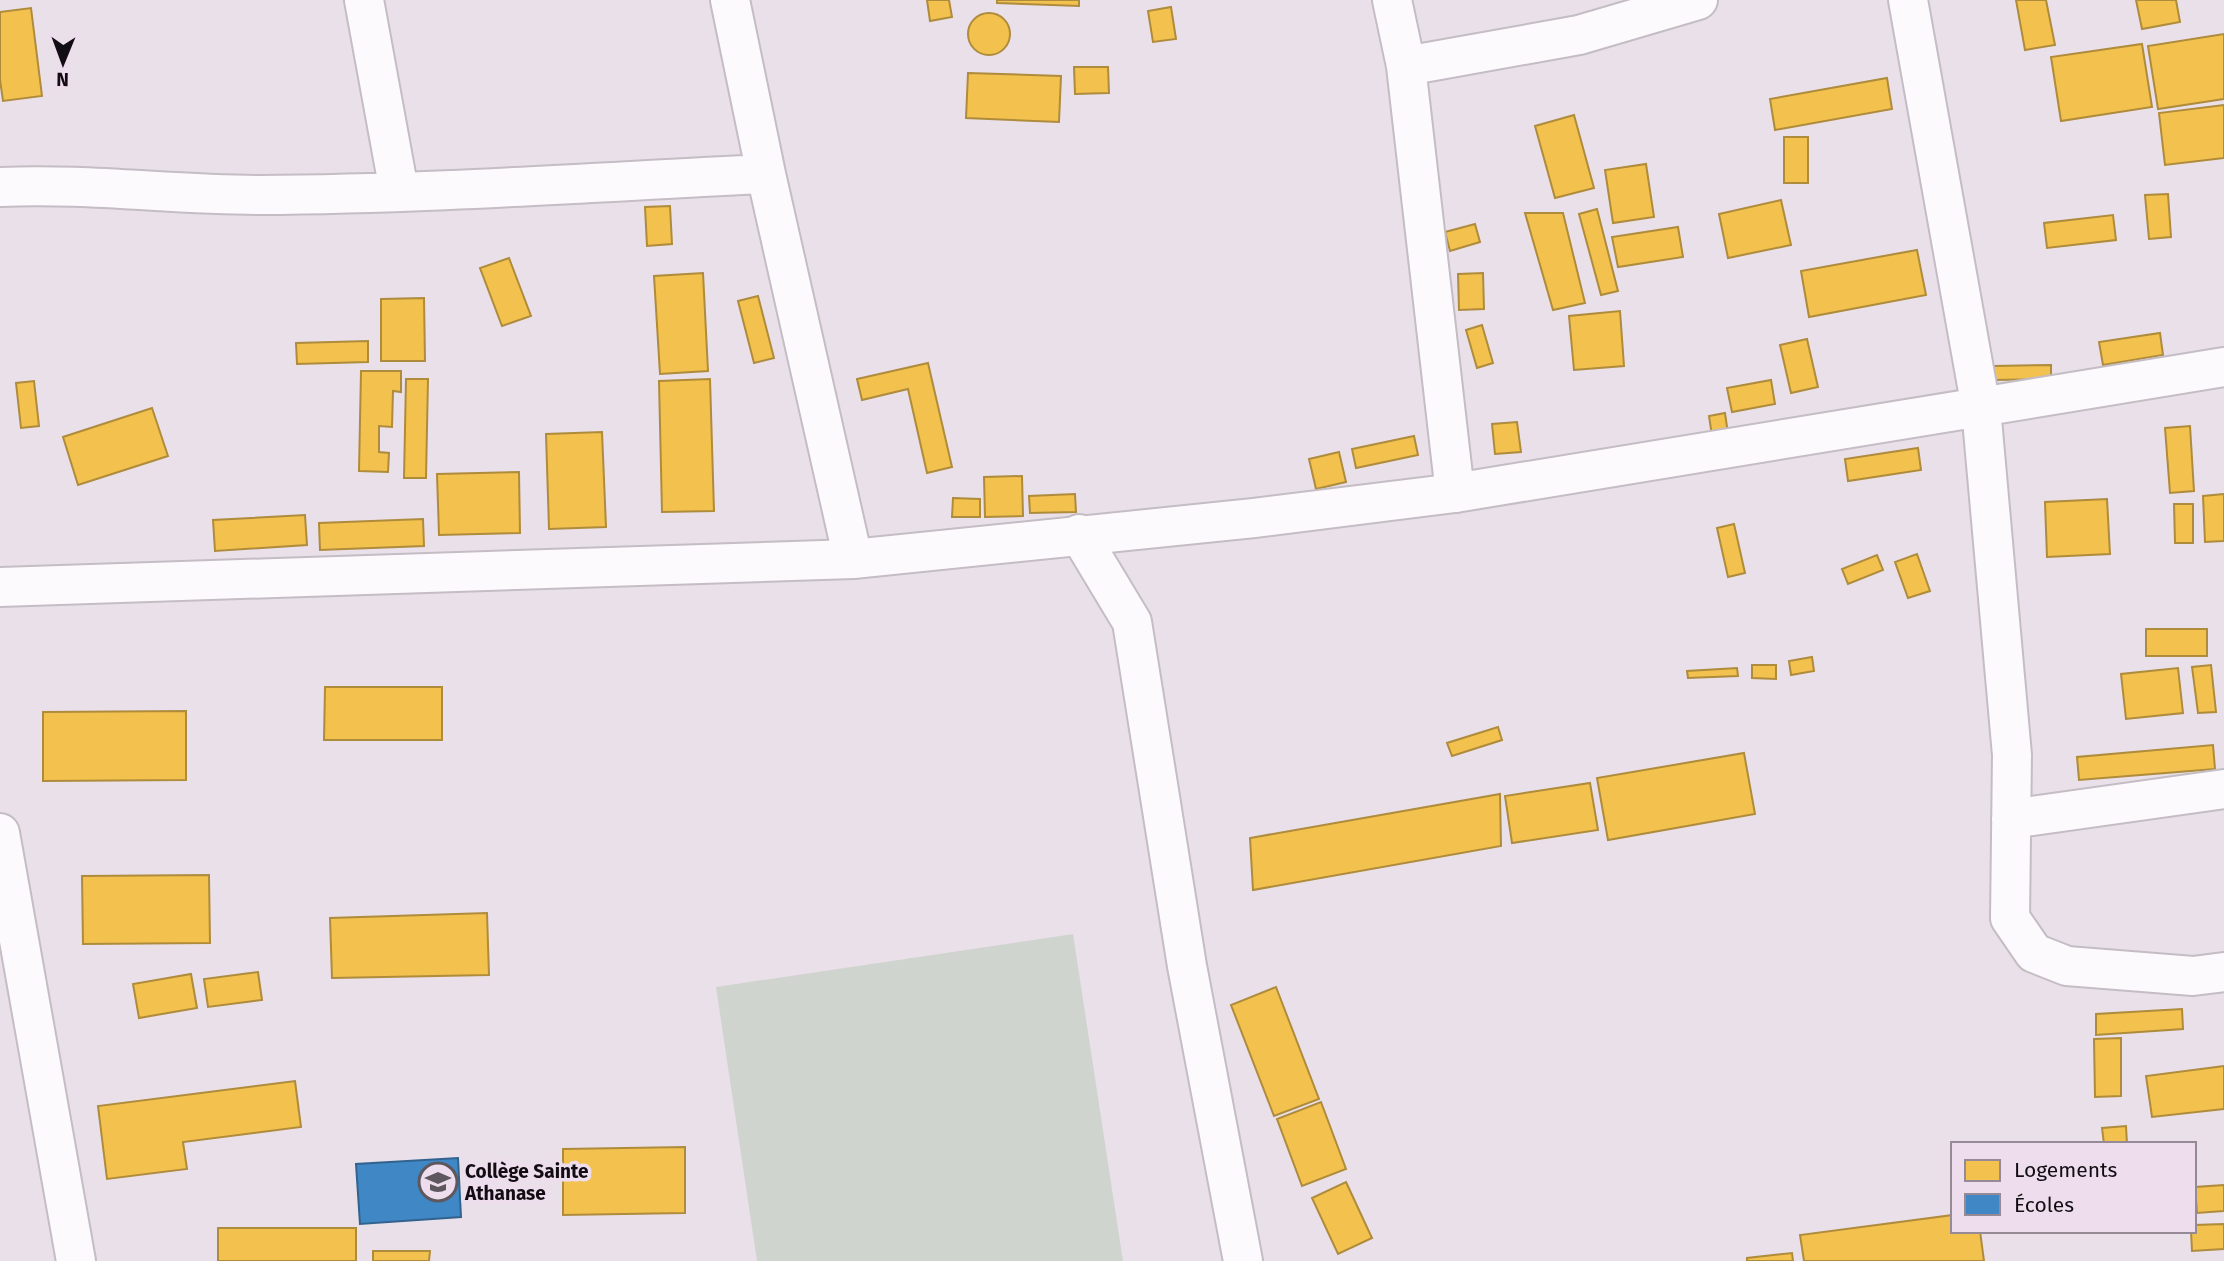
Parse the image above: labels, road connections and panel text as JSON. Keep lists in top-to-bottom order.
{
  "places": {
    "school or university": ["Collège Sainte Athanase"]
  },
  "legend": ["Logements", "Écoles"],
  "north": "bottom"
}
